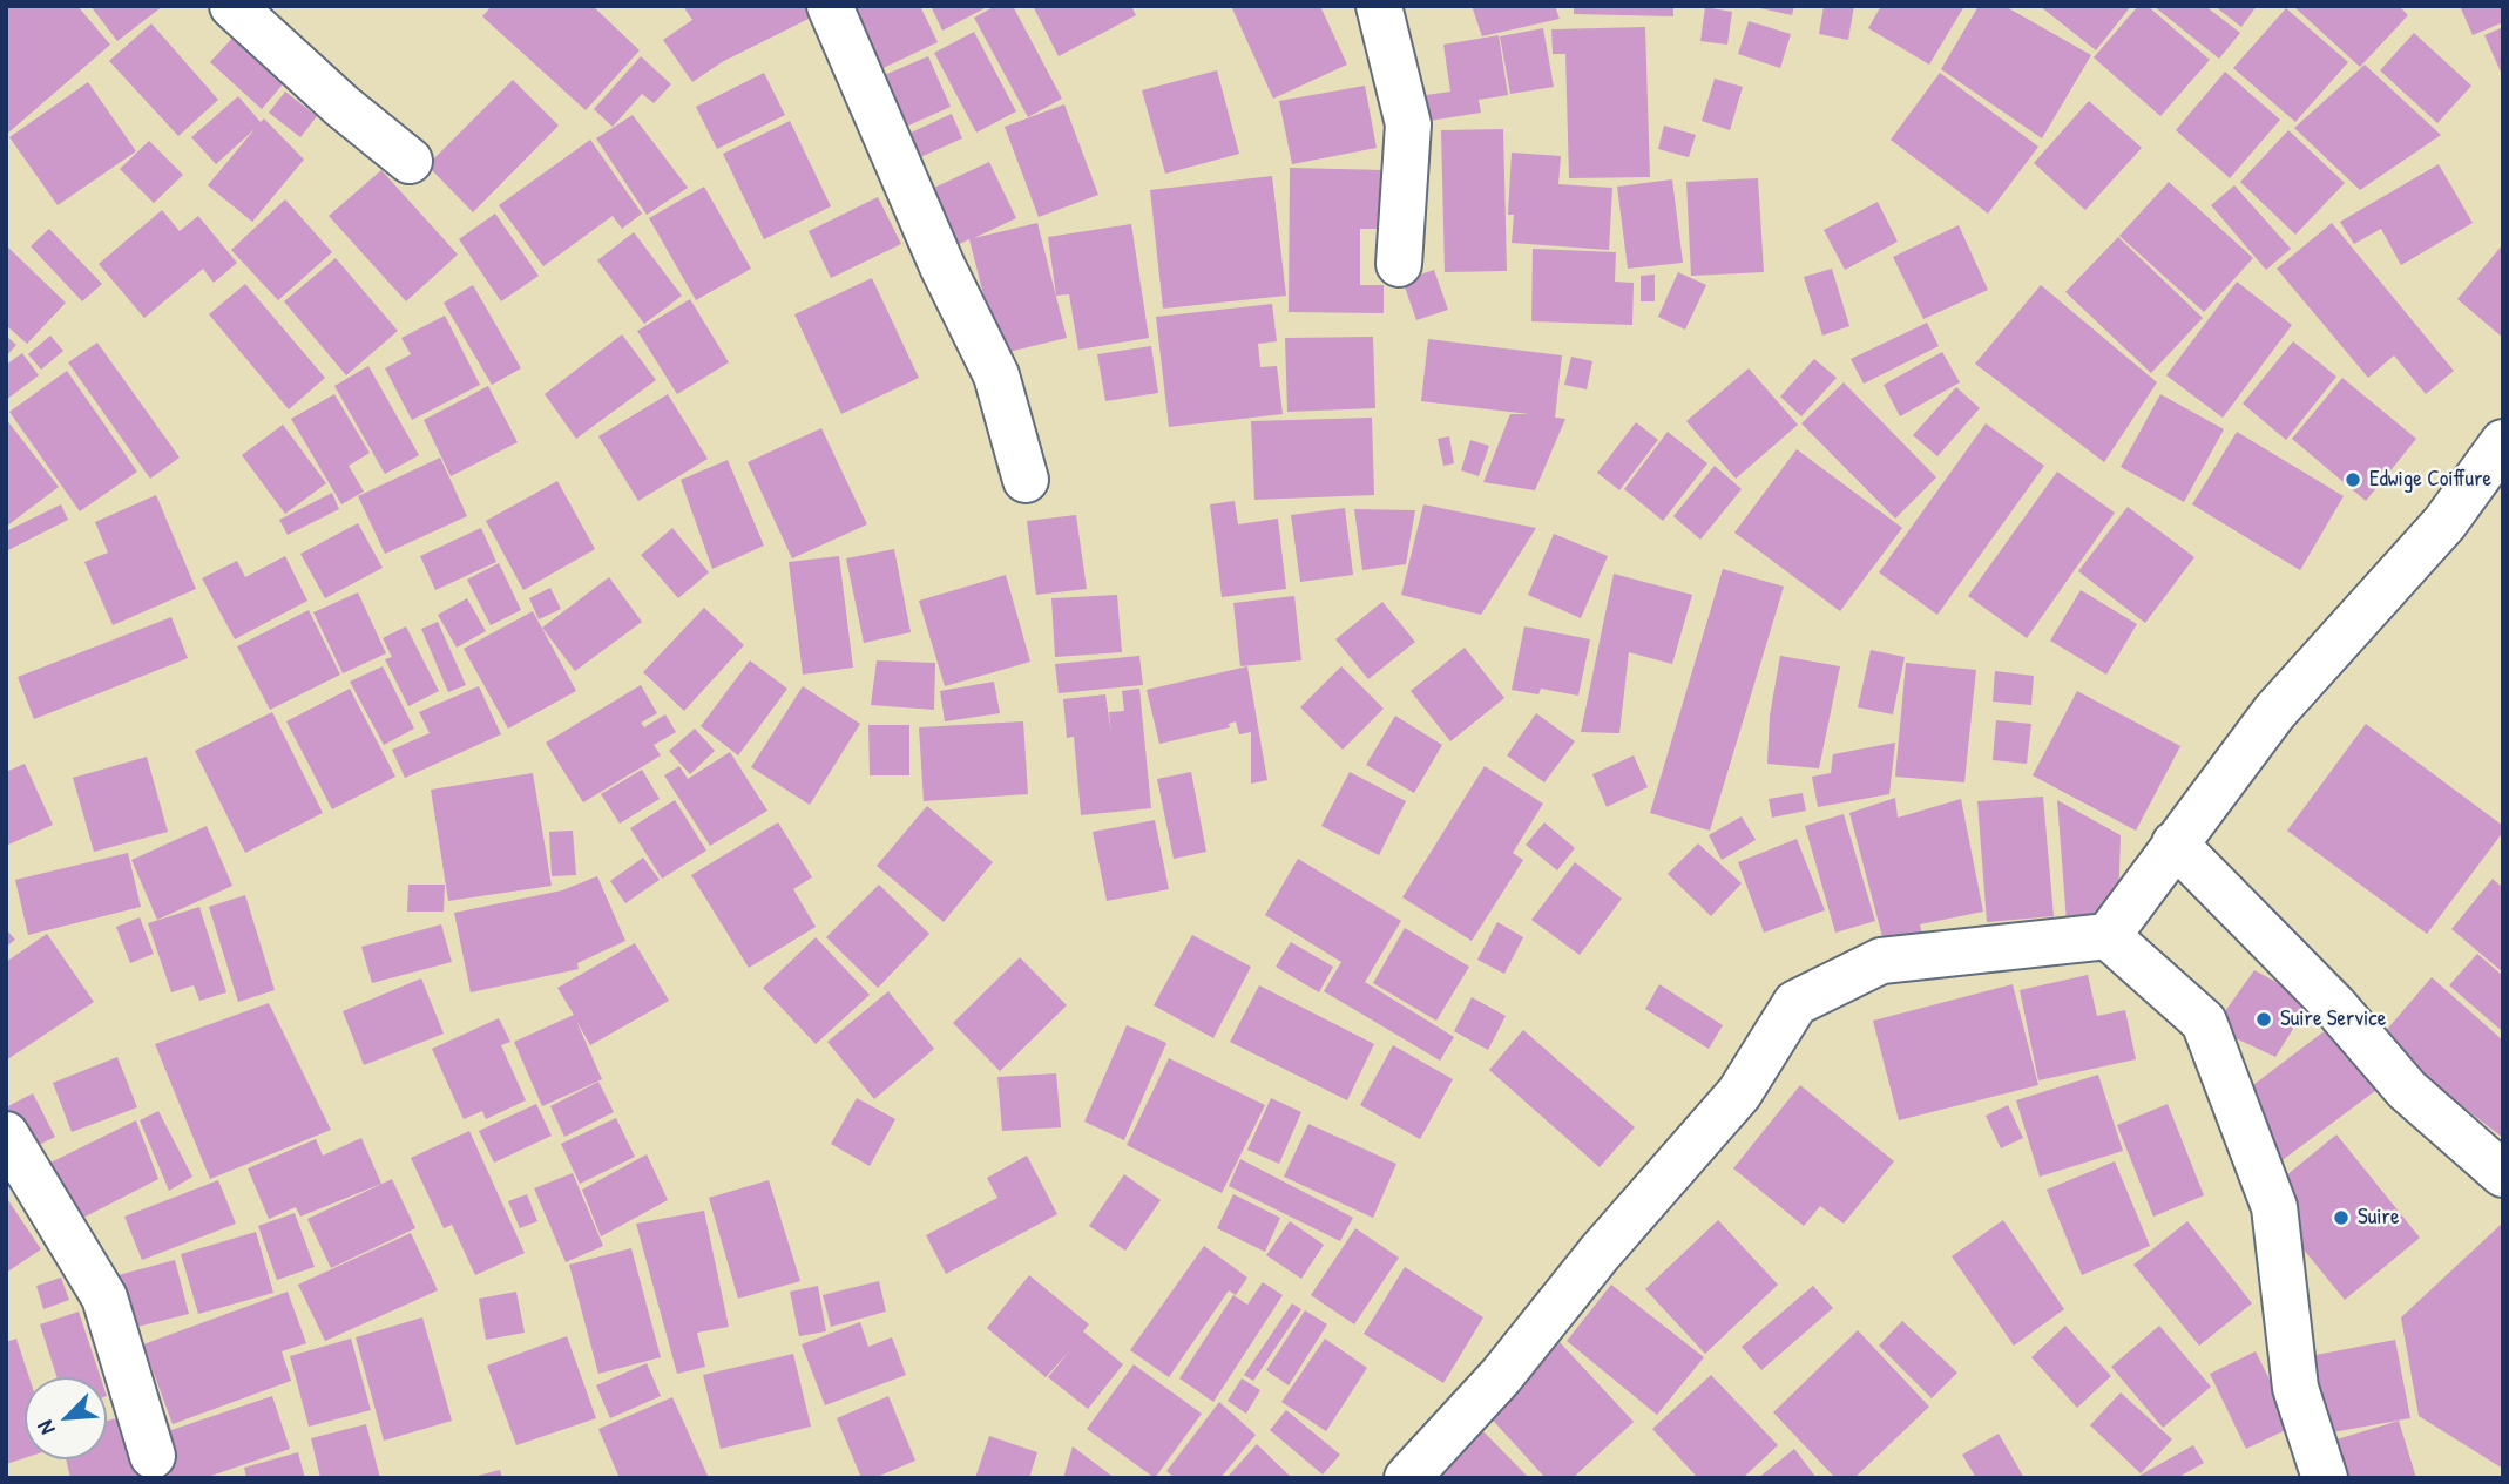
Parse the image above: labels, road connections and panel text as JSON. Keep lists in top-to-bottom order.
{
  "places": ["Edwige Coiffure", "Suire Service", "Suire"],
  "north": "bottom left"
}
